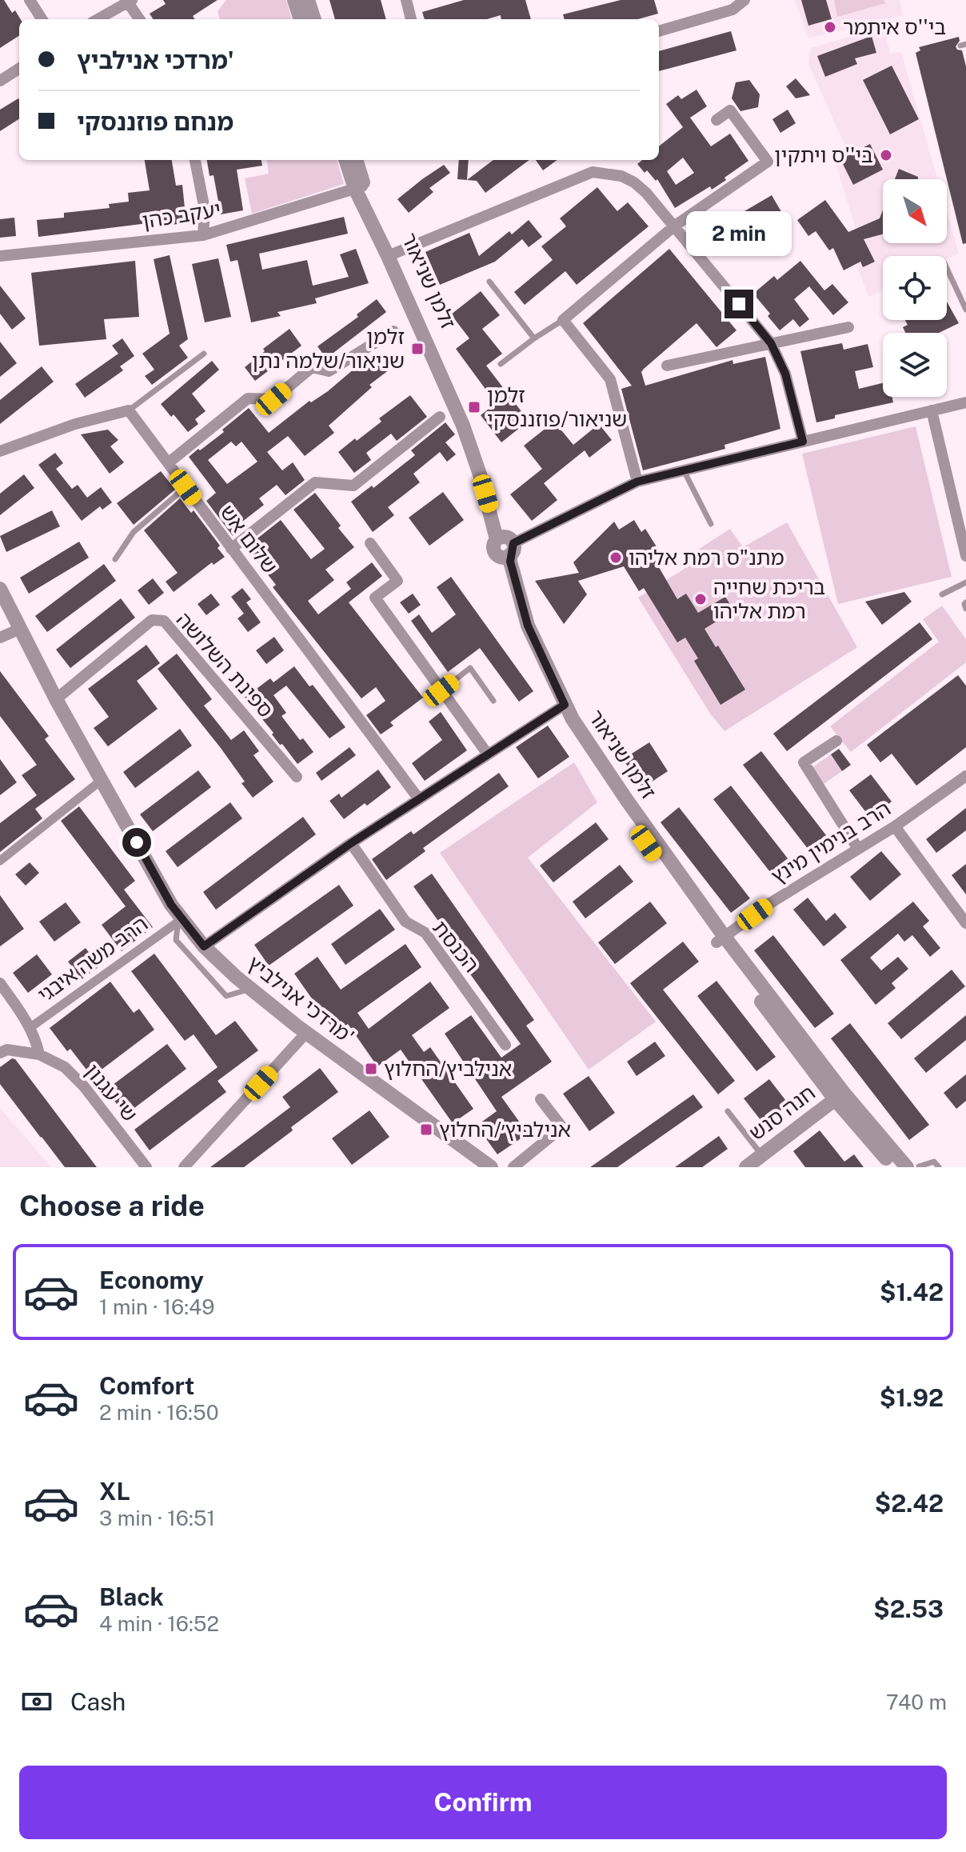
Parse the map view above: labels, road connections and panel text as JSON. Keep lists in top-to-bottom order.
{
  "streets": {
    "street": [
      "יעקב כהן",
      "זלמן שניאור",
      "שלום אש",
      "ספינת השלושה",
      "הרב בנימין מינץ",
      "הכנסת",
      "הרב משה איבגי",
      "מרדכי אנילביץ'",
      "שי עגנון",
      "חנה סנש"
    ]
  },
  "crossings": [
    ["יעקב כהן", "זלמן שניאור"],
    ["זלמן שניאור", "הרב בנימין מינץ"],
    ["זלמן שניאור", "חנה סנש"],
    ["ספינת השלושה", "מרדכי אנילביץ'"],
    ["הרב משה איבגי", "מרדכי אנילביץ'"],
    ["הרב משה איבגי", "שי עגנון"]
  ],
  "places": {
    "other": [
      "בי''ס איתמר",
      "בי''ס ויתקין",
      "מתנ\"ס רמת אליהו",
      "בריכת שחייה רמת אליהו"
    ],
    "transit": [
      "זלמן שניאור/שלמה נתן",
      "זלמן שניאור/פוזננסקי",
      "אנילביץ/החלוץ",
      "אנילביץ׳/החלוץ"
    ]
  },
  "north": "bottom right",
  "page": {
    "banner": ["מרדכי אנילביץ'", "מנחם פוזננסקי"],
    "bubble": "2 min",
    "heading": "Choose a ride",
    "list": [
      {
        "name": "Economy",
        "note": "1 min · 16:49",
        "value": "$1.42"
      },
      {
        "name": "Comfort",
        "note": "2 min · 16:50",
        "value": "$1.92"
      },
      {
        "name": "XL",
        "note": "3 min · 16:51",
        "value": "$2.42"
      },
      {
        "name": "Black",
        "note": "4 min · 16:52",
        "value": "$2.53"
      }
    ],
    "pay": ["Cash", "740 m"],
    "buttons": "Confirm"
  }
}
